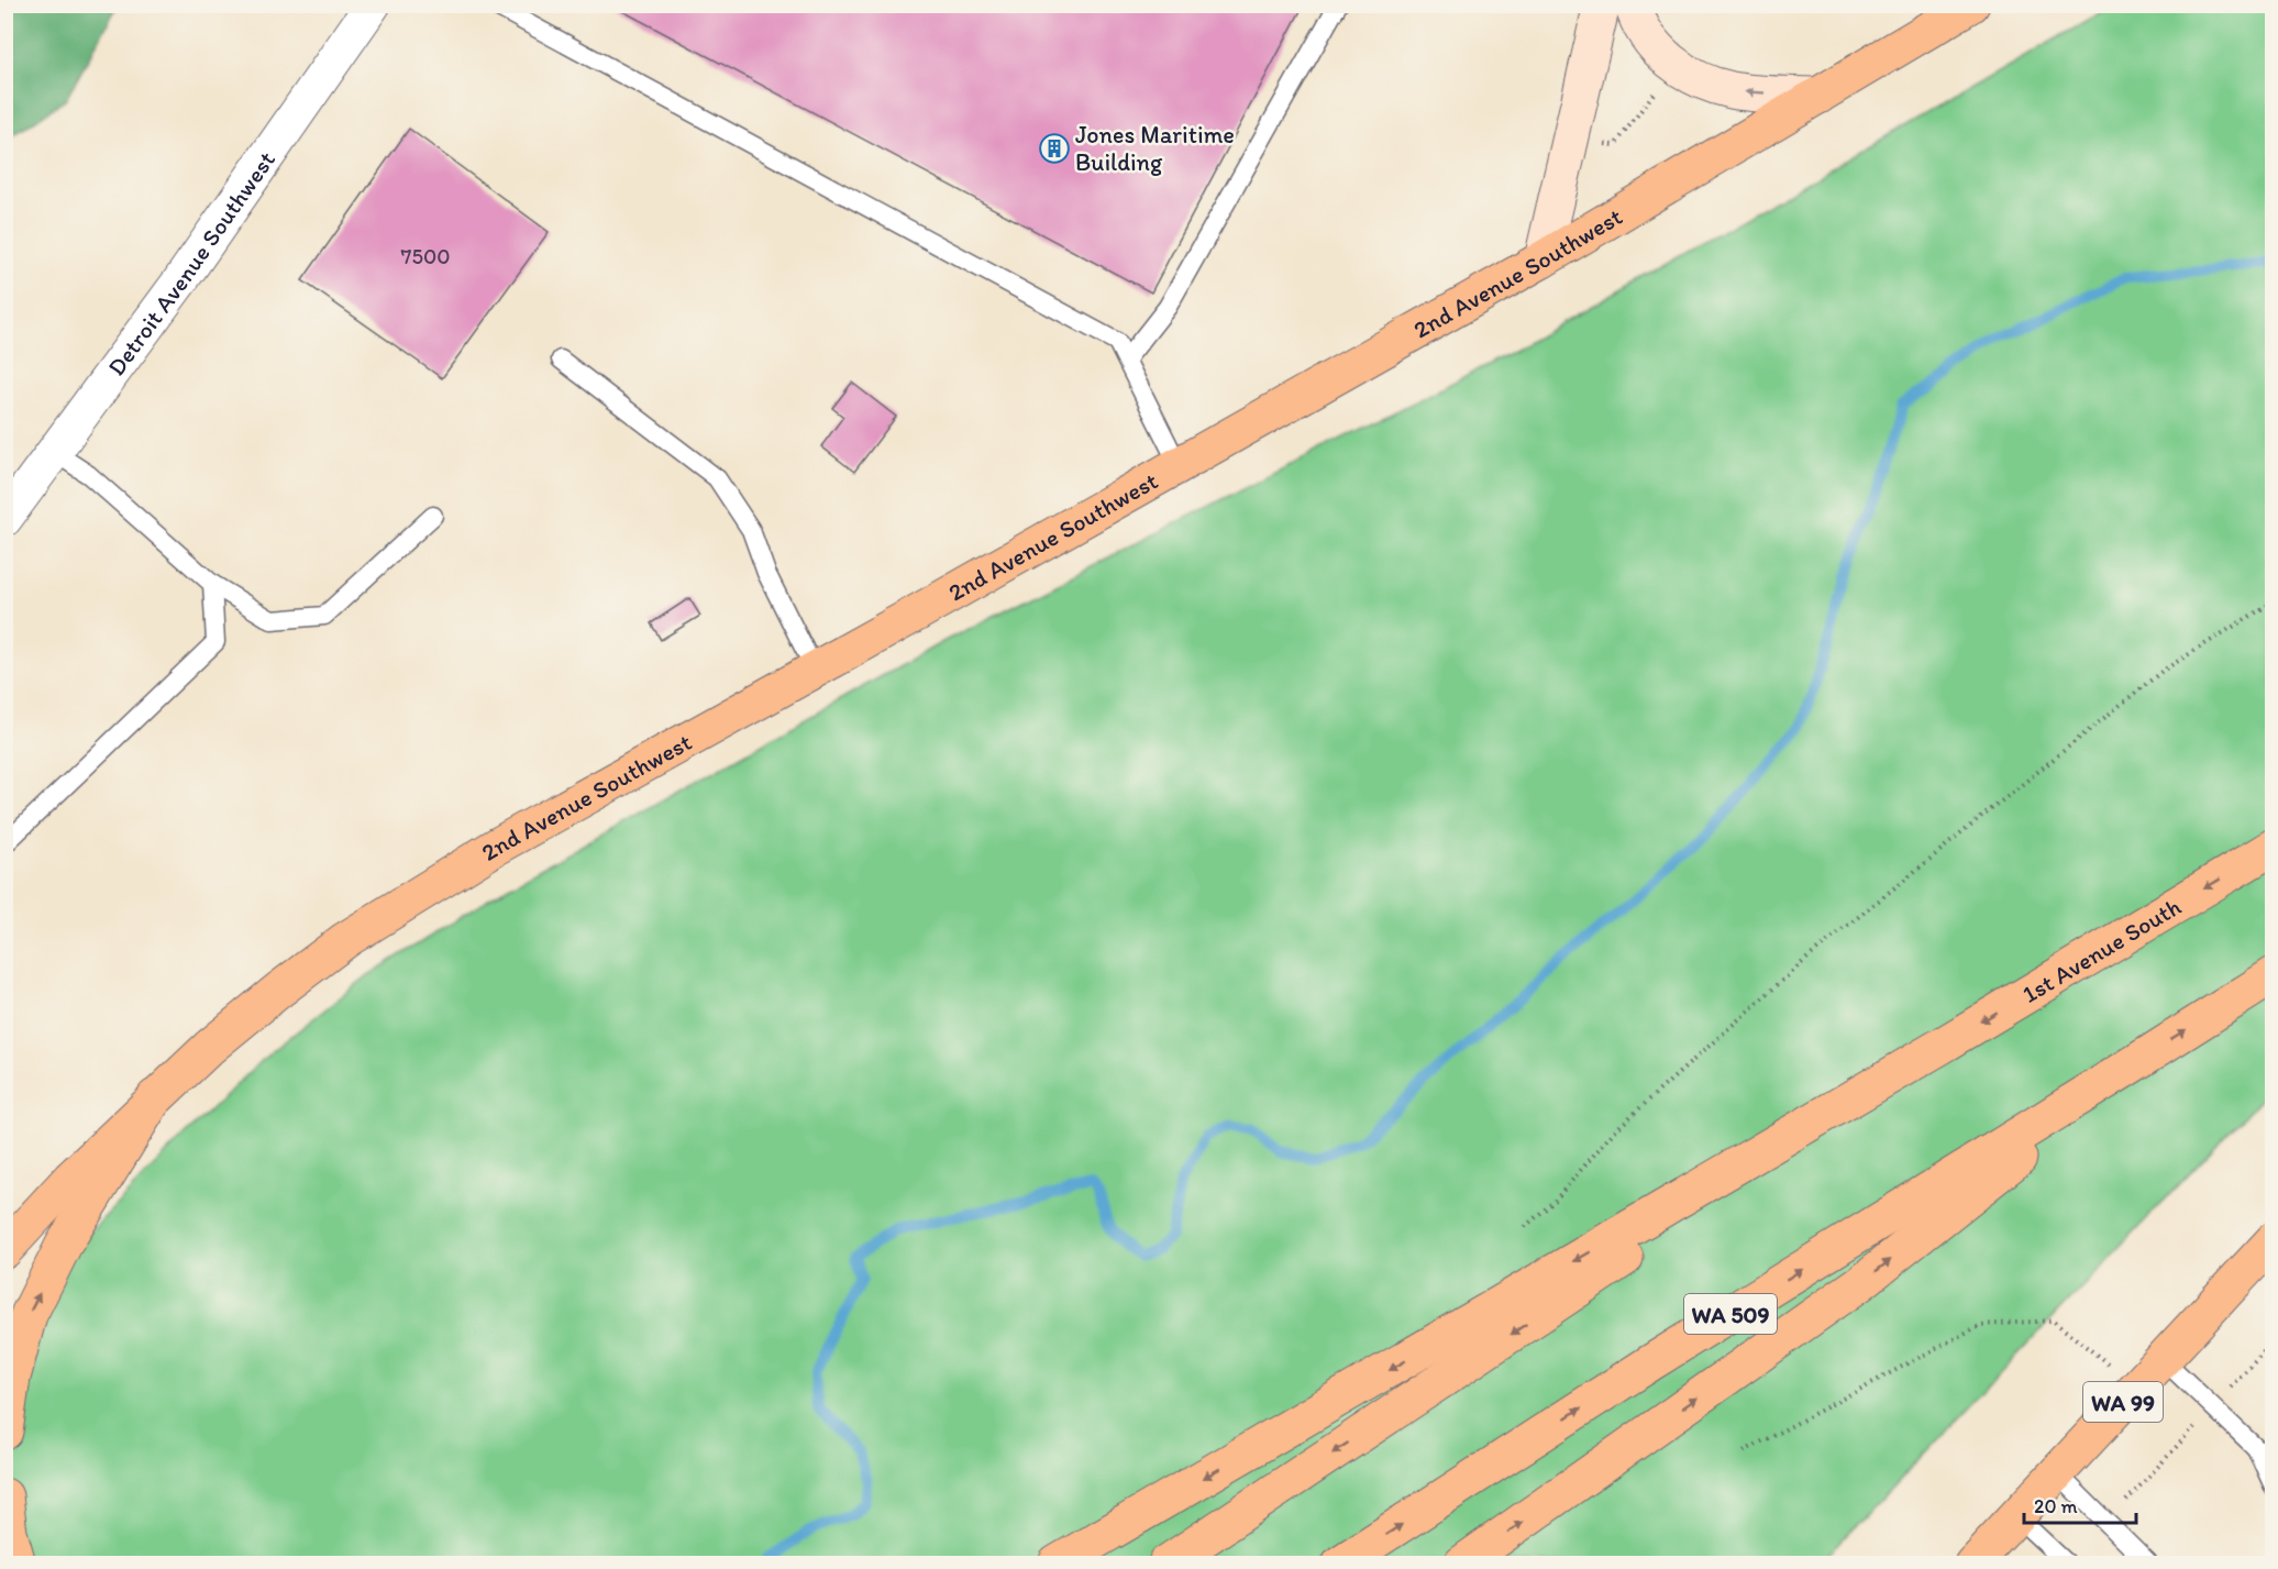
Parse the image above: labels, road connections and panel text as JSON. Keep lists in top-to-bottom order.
{
  "streets": {
    "main road": [
      "2nd Avenue Southwest",
      "1st Avenue South",
      "WA 509",
      "WA 99"
    ],
    "street": ["Detroit Avenue Southwest"]
  },
  "places": {
    "building": ["Jones Maritime Building"]
  },
  "house_numbers": ["7500"],
  "scale_bar": "20 m"
}
